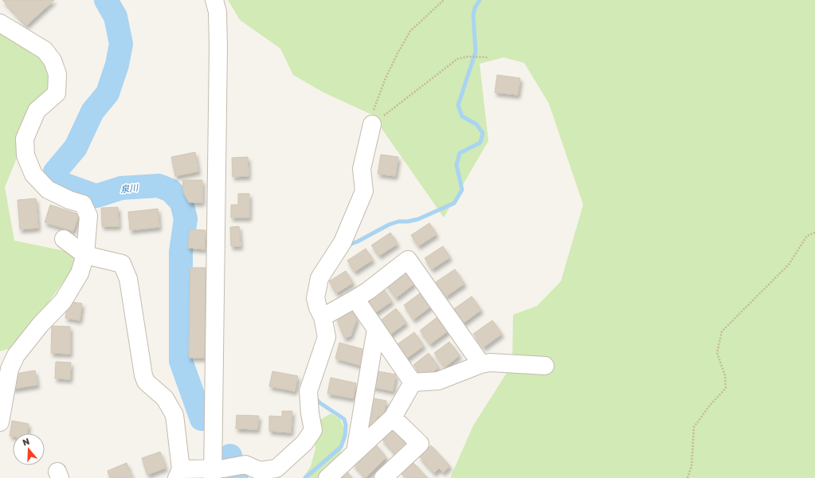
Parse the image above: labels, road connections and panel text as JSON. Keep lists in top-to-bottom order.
{
  "water": ["泉川"],
  "north": "top"
}
